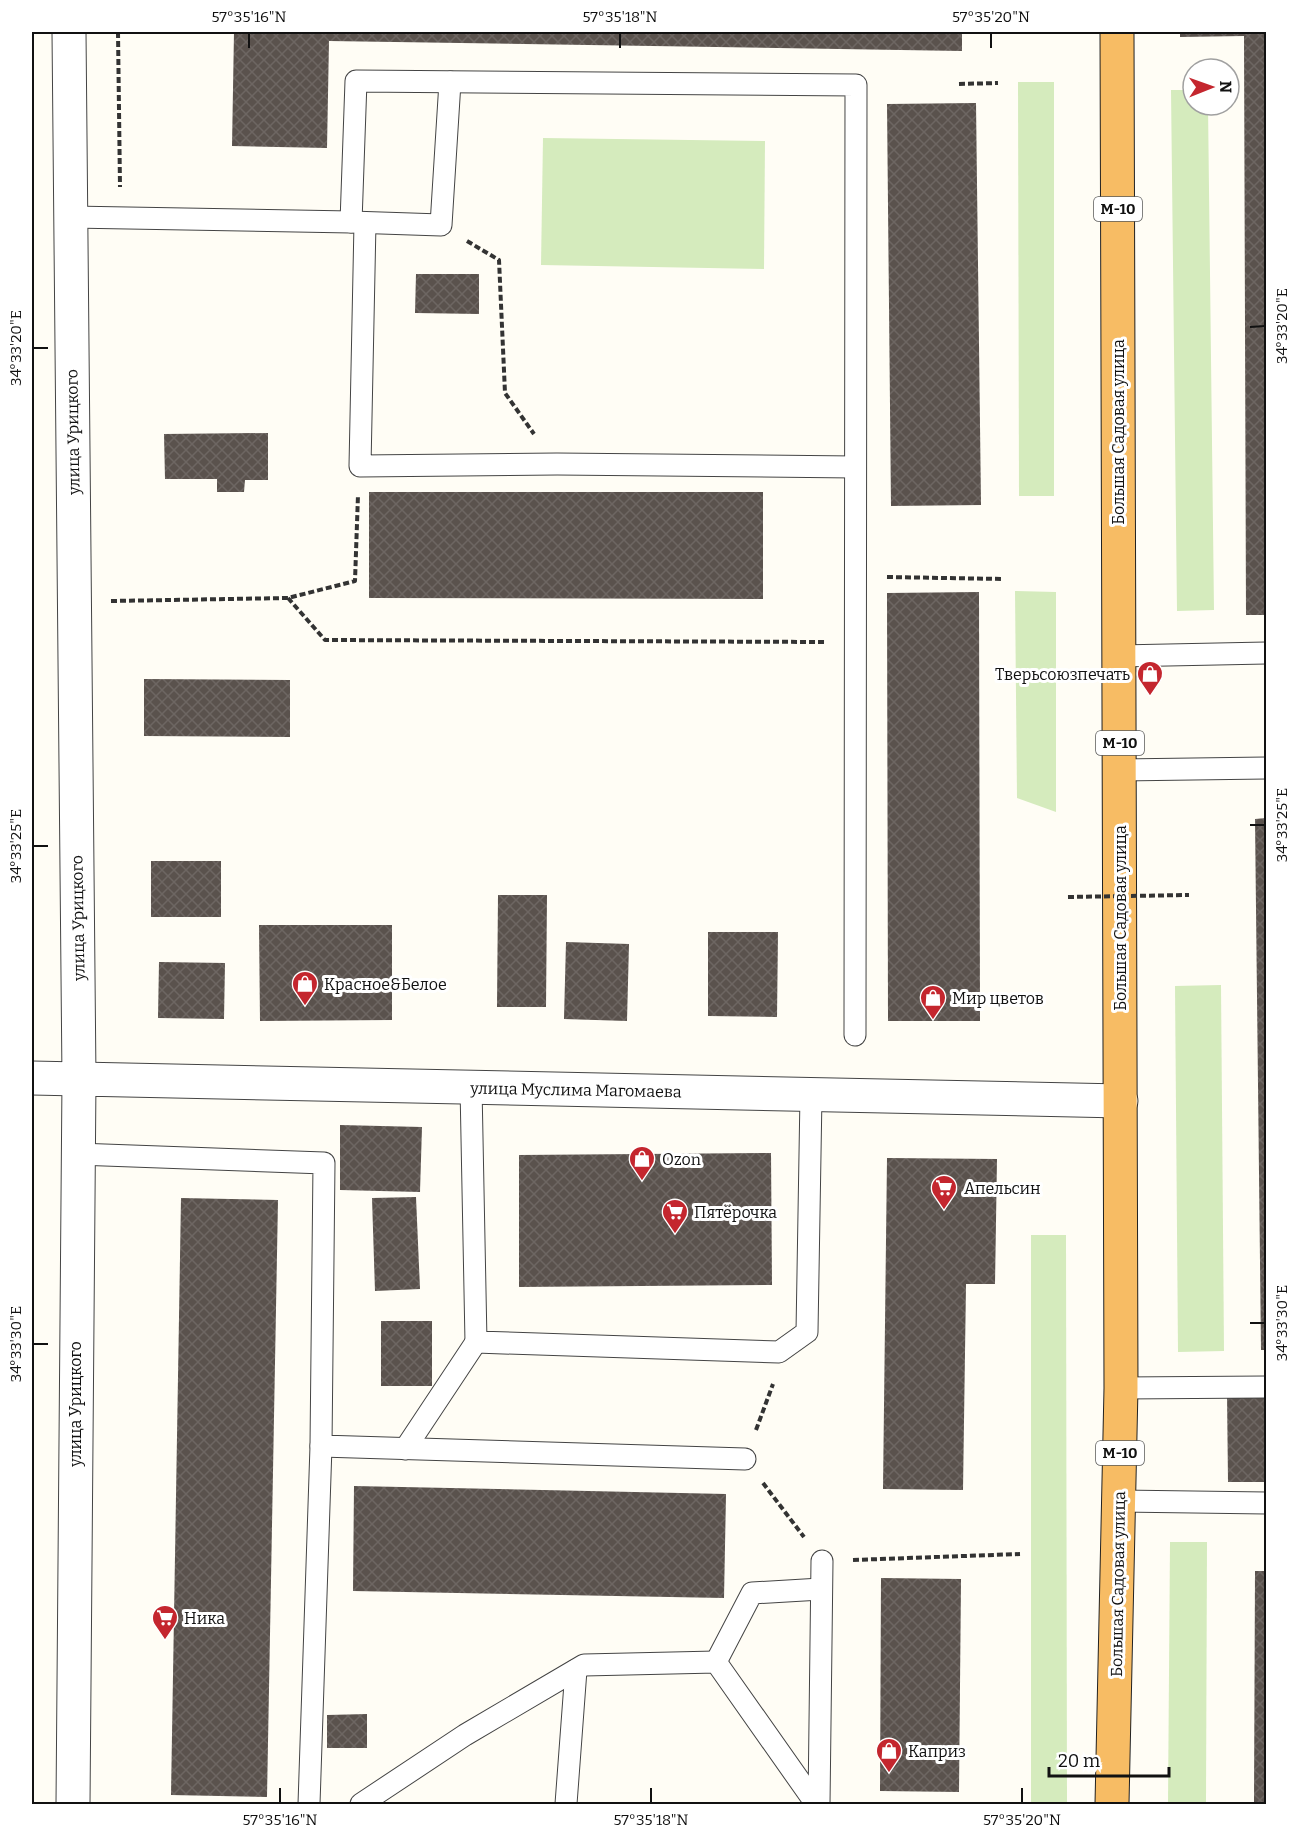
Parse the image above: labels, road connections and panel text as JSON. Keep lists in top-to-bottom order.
{
  "streets": {
    "highway": ["М-10", "Большая Садовая улица"],
    "street": ["улица Урицкого", "улица Муслима Магомаева"]
  },
  "crossings": [
    ["улица Урицкого", "улица Муслима Магомаева"],
    ["Большая Садовая улица", "улица Муслима Магомаева"]
  ],
  "places": {
    "shop": [
      "Тверьсоюзпечать",
      "Красное&Белое",
      "Мир цветов",
      "Ozon",
      "Каприз"
    ],
    "supermarket": ["Апельсин", "Пятёрочка", "Ника"]
  },
  "scale_bar": "20 m",
  "north": "right",
  "coordinates": [
    "57°35'16\"N",
    "57°35'18\"N",
    "57°35'20\"N",
    "34°33'20\"E",
    "34°33'25\"E",
    "34°33'30\"E"
  ]
}
